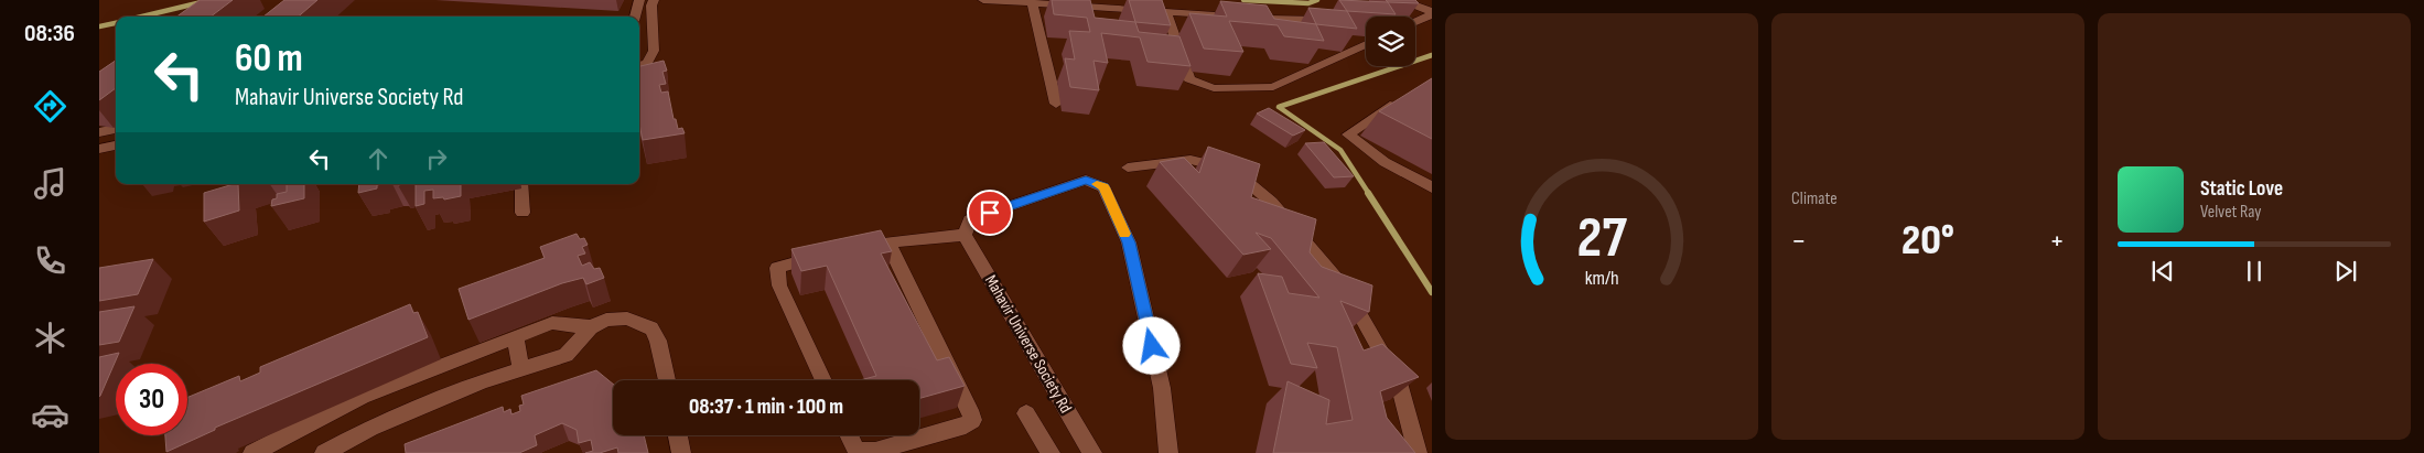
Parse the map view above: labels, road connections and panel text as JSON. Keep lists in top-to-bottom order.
{
  "streets": {
    "street": ["Mahavir Universe Society Rd"]
  },
  "page": {
    "tabs": "08:36",
    "tile": "Climate",
    "turn": ["60 m", "Mahavir Universe Society Rd"],
    "song": ["Static Love", "Velvet Ray"],
    "heat": ["−", "20°", "+"],
    "limit": "30",
    "trip": "08:37 · 1 min · 100 m",
    "gauge": ["27", "km/h"]
  }
}
